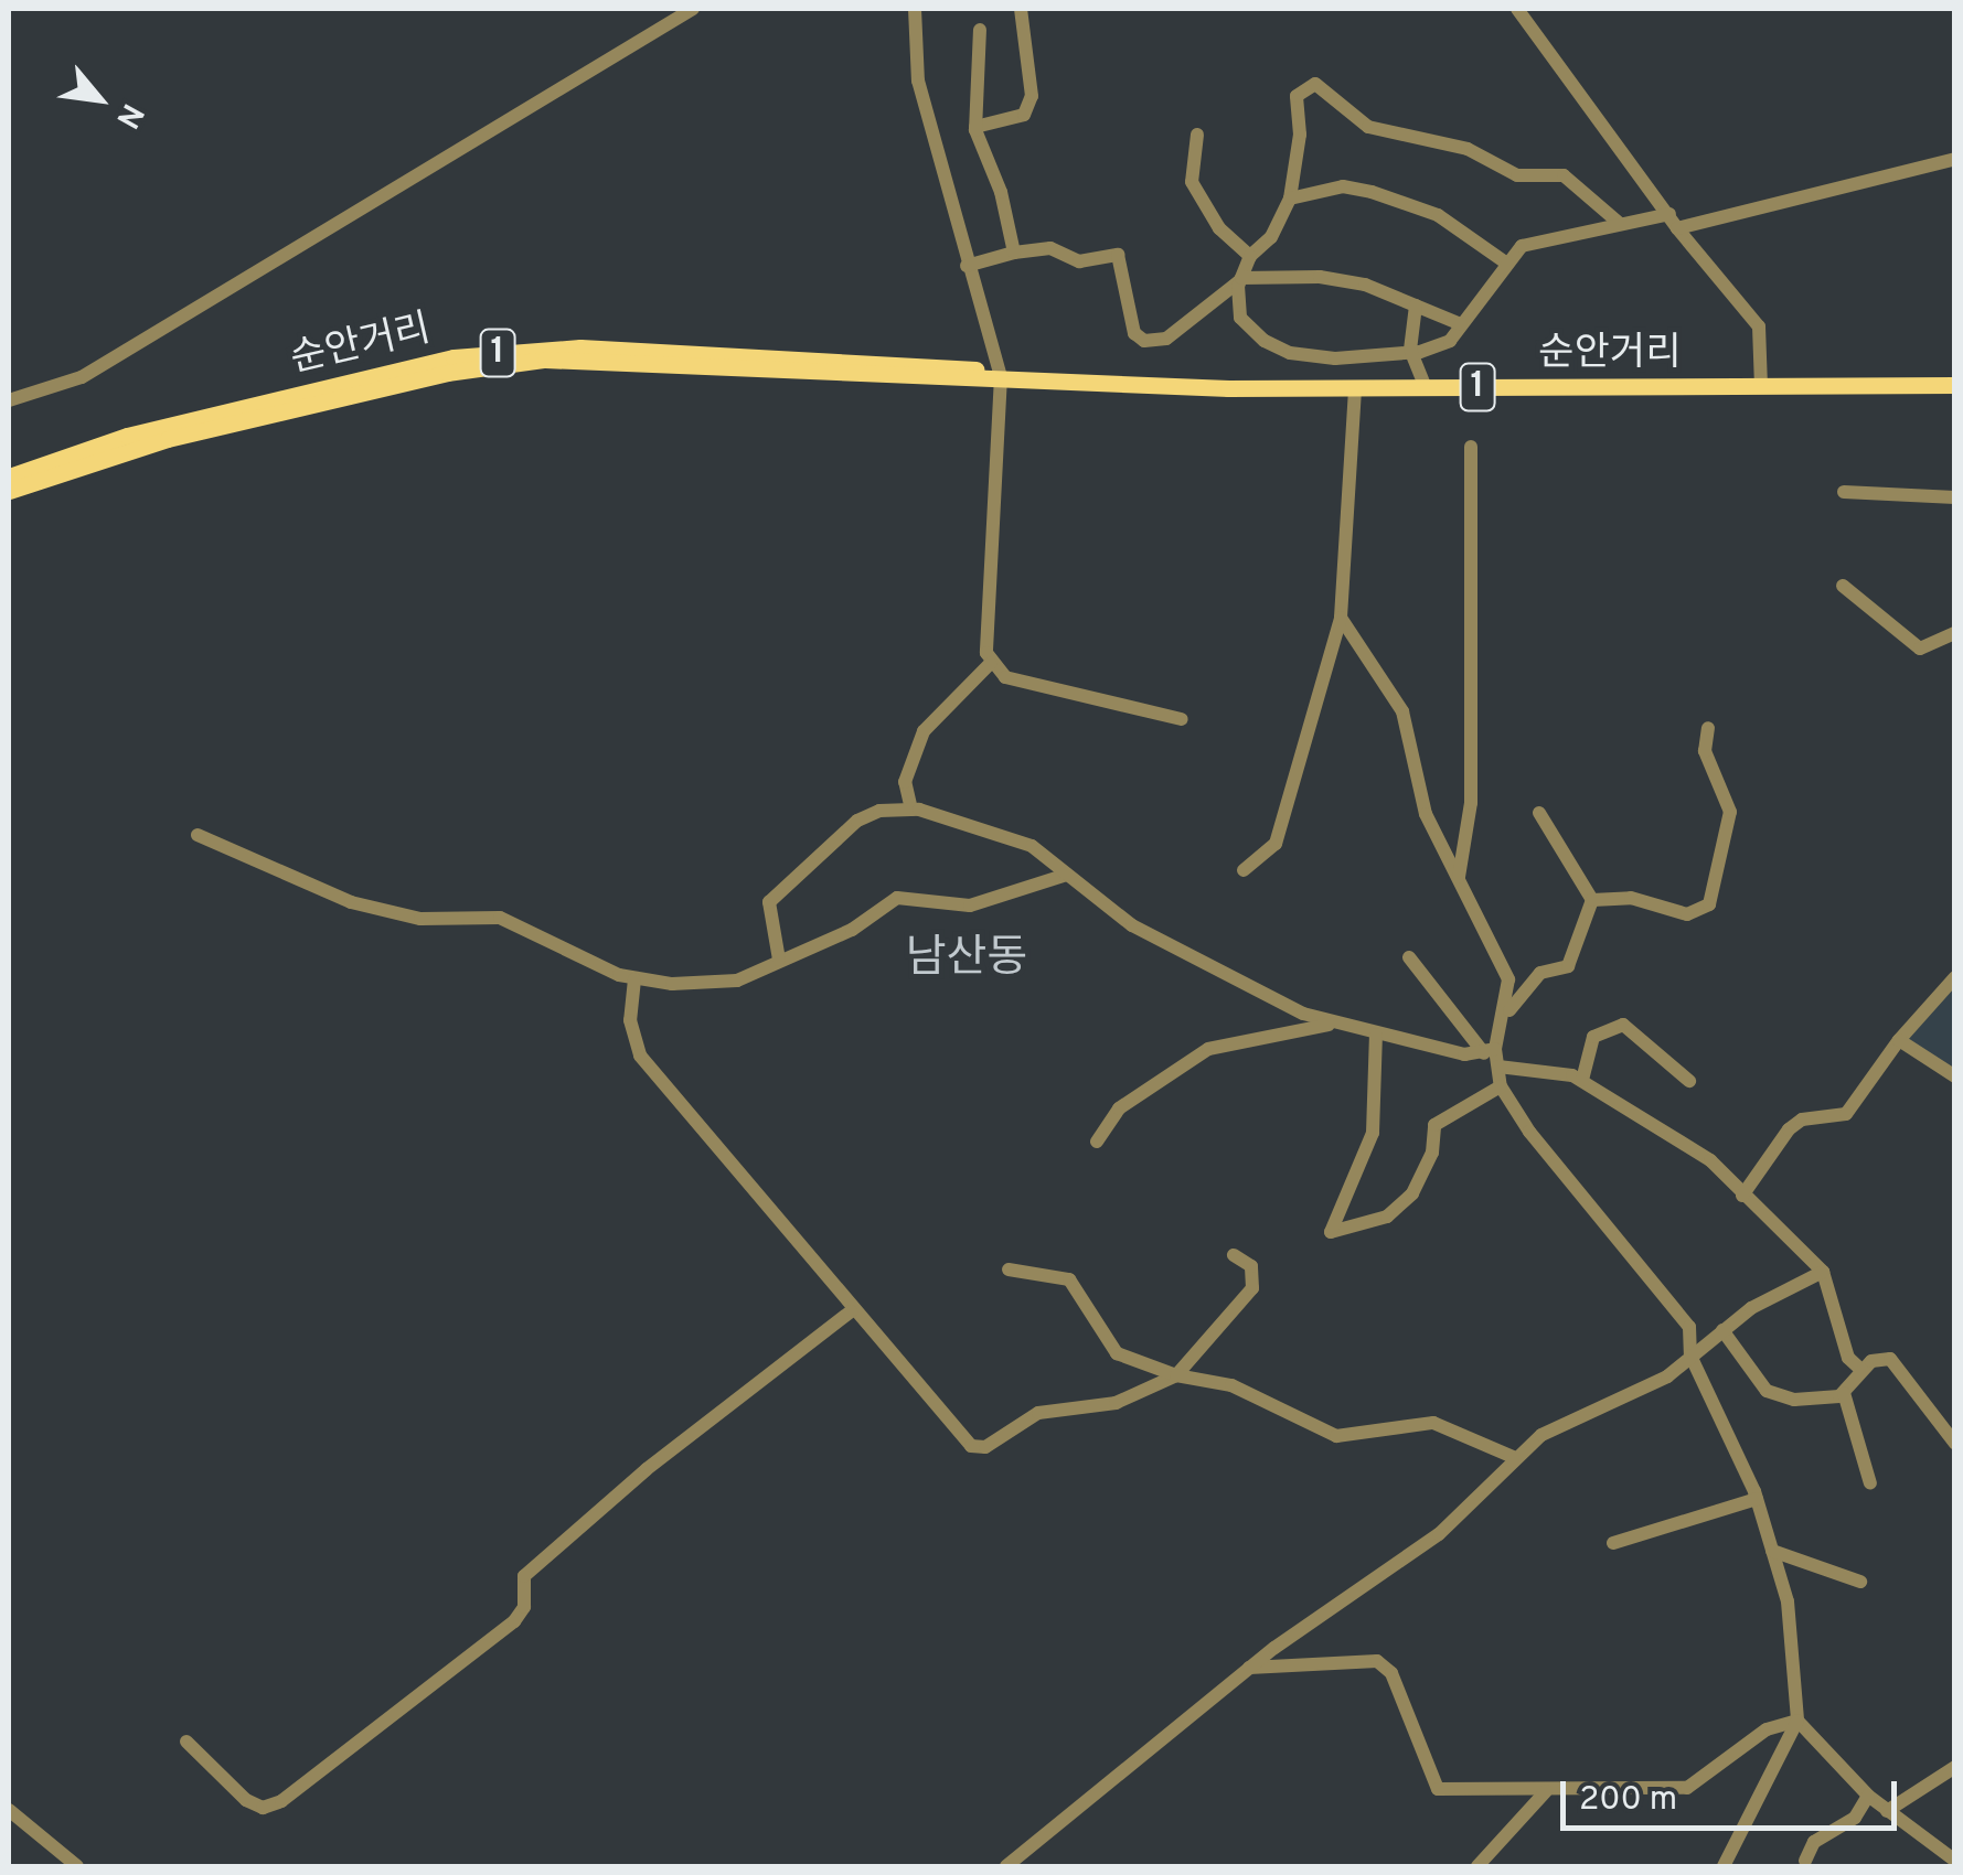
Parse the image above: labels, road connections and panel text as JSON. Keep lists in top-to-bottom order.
{
  "streets": {
    "main road": ["순안거리", "1"]
  },
  "districts": ["남산동"],
  "scale_bar": "200 m",
  "north": "bottom right"
}
